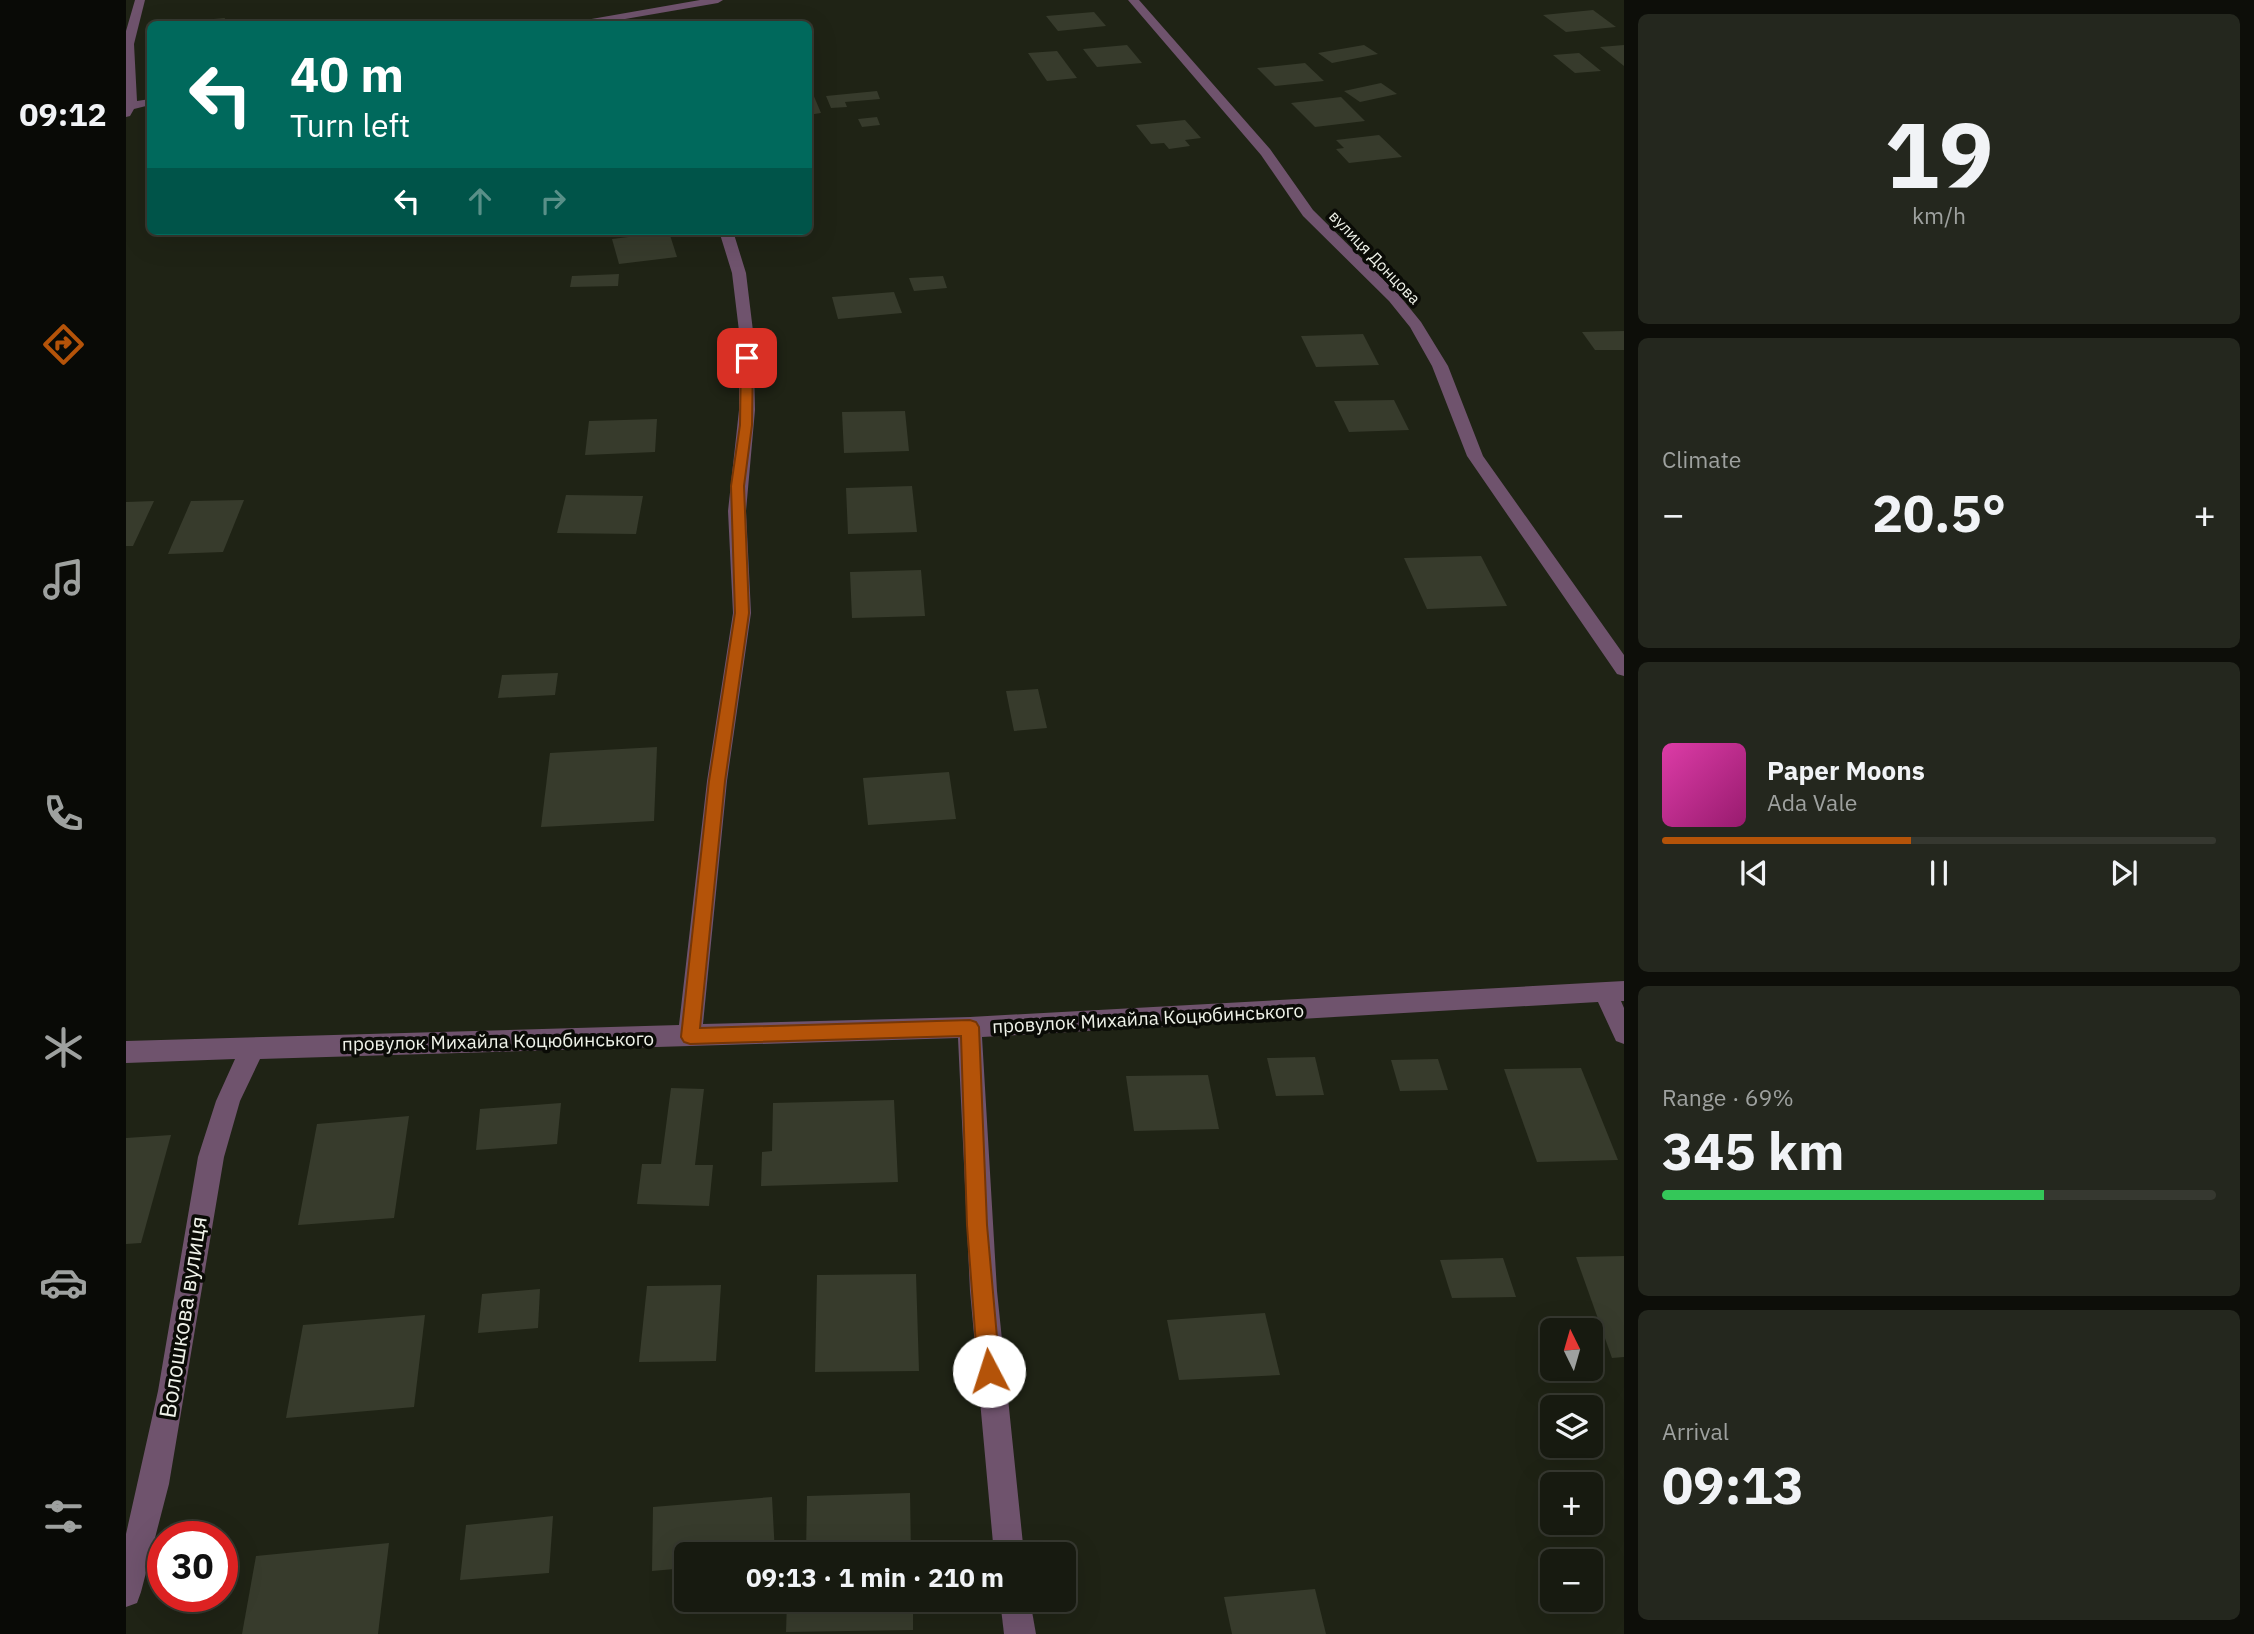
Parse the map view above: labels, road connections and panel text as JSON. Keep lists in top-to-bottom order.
{
  "streets": {
    "street": ["вулиця Донцова", "провулок Михайла Коцюбинського", "Волошкова вулиця"]
  },
  "crossings": [
    ["провулок Михайла Коцюбинського", "Волошкова вулиця"]
  ],
  "north": "top",
  "page": {
    "tabs": "09:12",
    "tile": [
      ["19", "km/h"],
      "Climate",
      ["Range · 69%", "345 km"],
      ["Arrival", "09:13"]
    ],
    "turn": ["40 m", "Turn left"],
    "heat": ["−", "20.5°", "+"],
    "song": ["Paper Moons", "Ada Vale"],
    "map_buttons": ["+", "−"],
    "limit": "30",
    "trip": "09:13 · 1 min · 210 m"
  }
}
